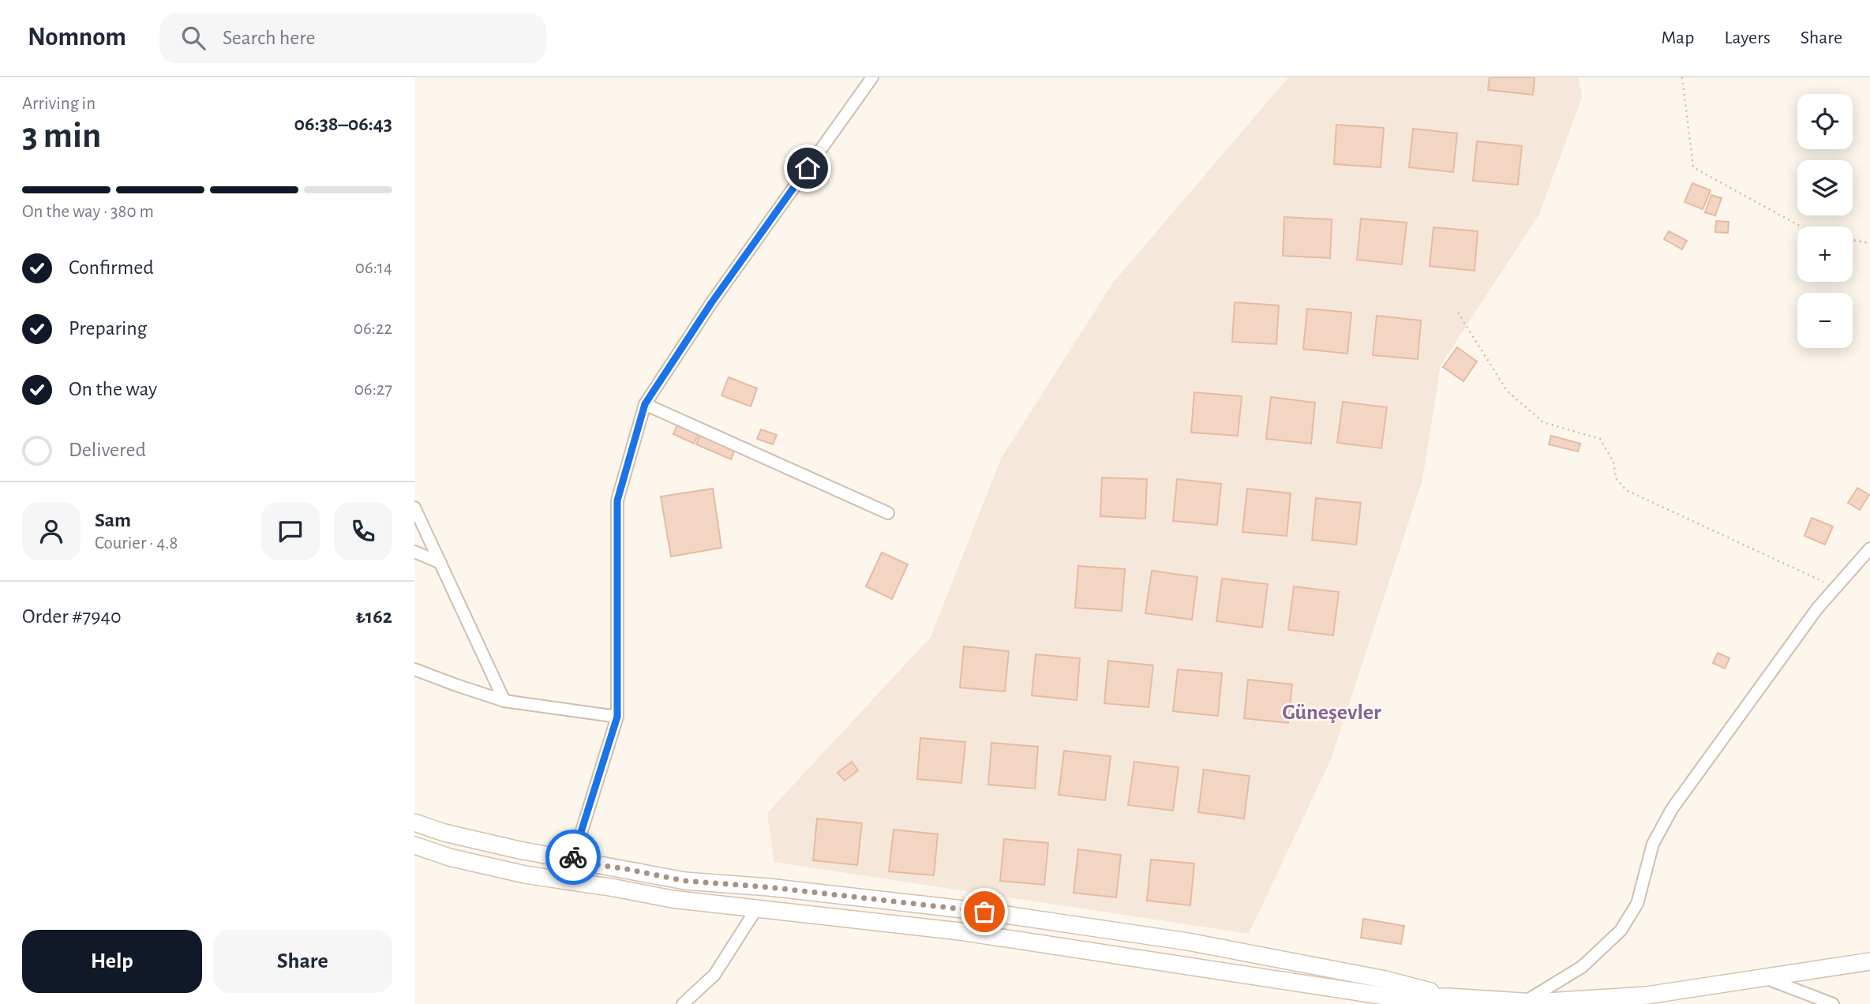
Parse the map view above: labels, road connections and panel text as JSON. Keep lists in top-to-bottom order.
{
  "districts": ["Güneşevler"],
  "page": {
    "header": "Nomnom",
    "search": "Search here",
    "nav": ["Map", "Layers", "Share"],
    "heading": ["3 min", "Arriving in", "06:38–06:43"],
    "panel": [
      "Sam",
      "Courier · 4.8",
      "Order #7940",
      "₺162"
    ],
    "map_buttons": ["+", "−"],
    "bar": "On the way · 380 m",
    "list": [
      ["Confirmed", "06:14"],
      ["Preparing", "06:22"],
      ["On the way", "06:27"],
      "Delivered"
    ],
    "buttons": ["Help", "Share"]
  }
}
